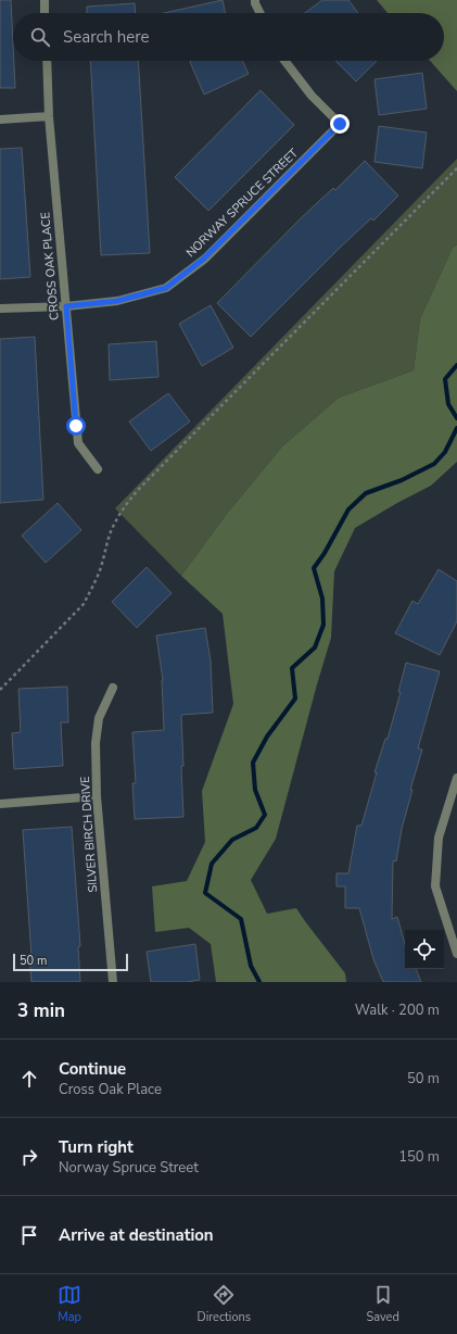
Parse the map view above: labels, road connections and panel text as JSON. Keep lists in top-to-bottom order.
{
  "streets": {
    "street": ["NORWAY SPRUCE STREET", "CROSS OAK PLACE", "SILVER BIRCH DRIVE"]
  },
  "crossings": [
    ["NORWAY SPRUCE STREET", "CROSS OAK PLACE"]
  ],
  "scale_bar": "50 m",
  "page": {
    "search": "Search here",
    "scale": "50 m",
    "heading": ["3 min", "Walk · 200 m"],
    "list": [
      ["Continue", "Cross Oak Place", "50 m"],
      ["Turn right", "Norway Spruce Street", "150 m"],
      "Arrive at destination"
    ],
    "nav": ["Map", "Directions", "Saved"]
  }
}
